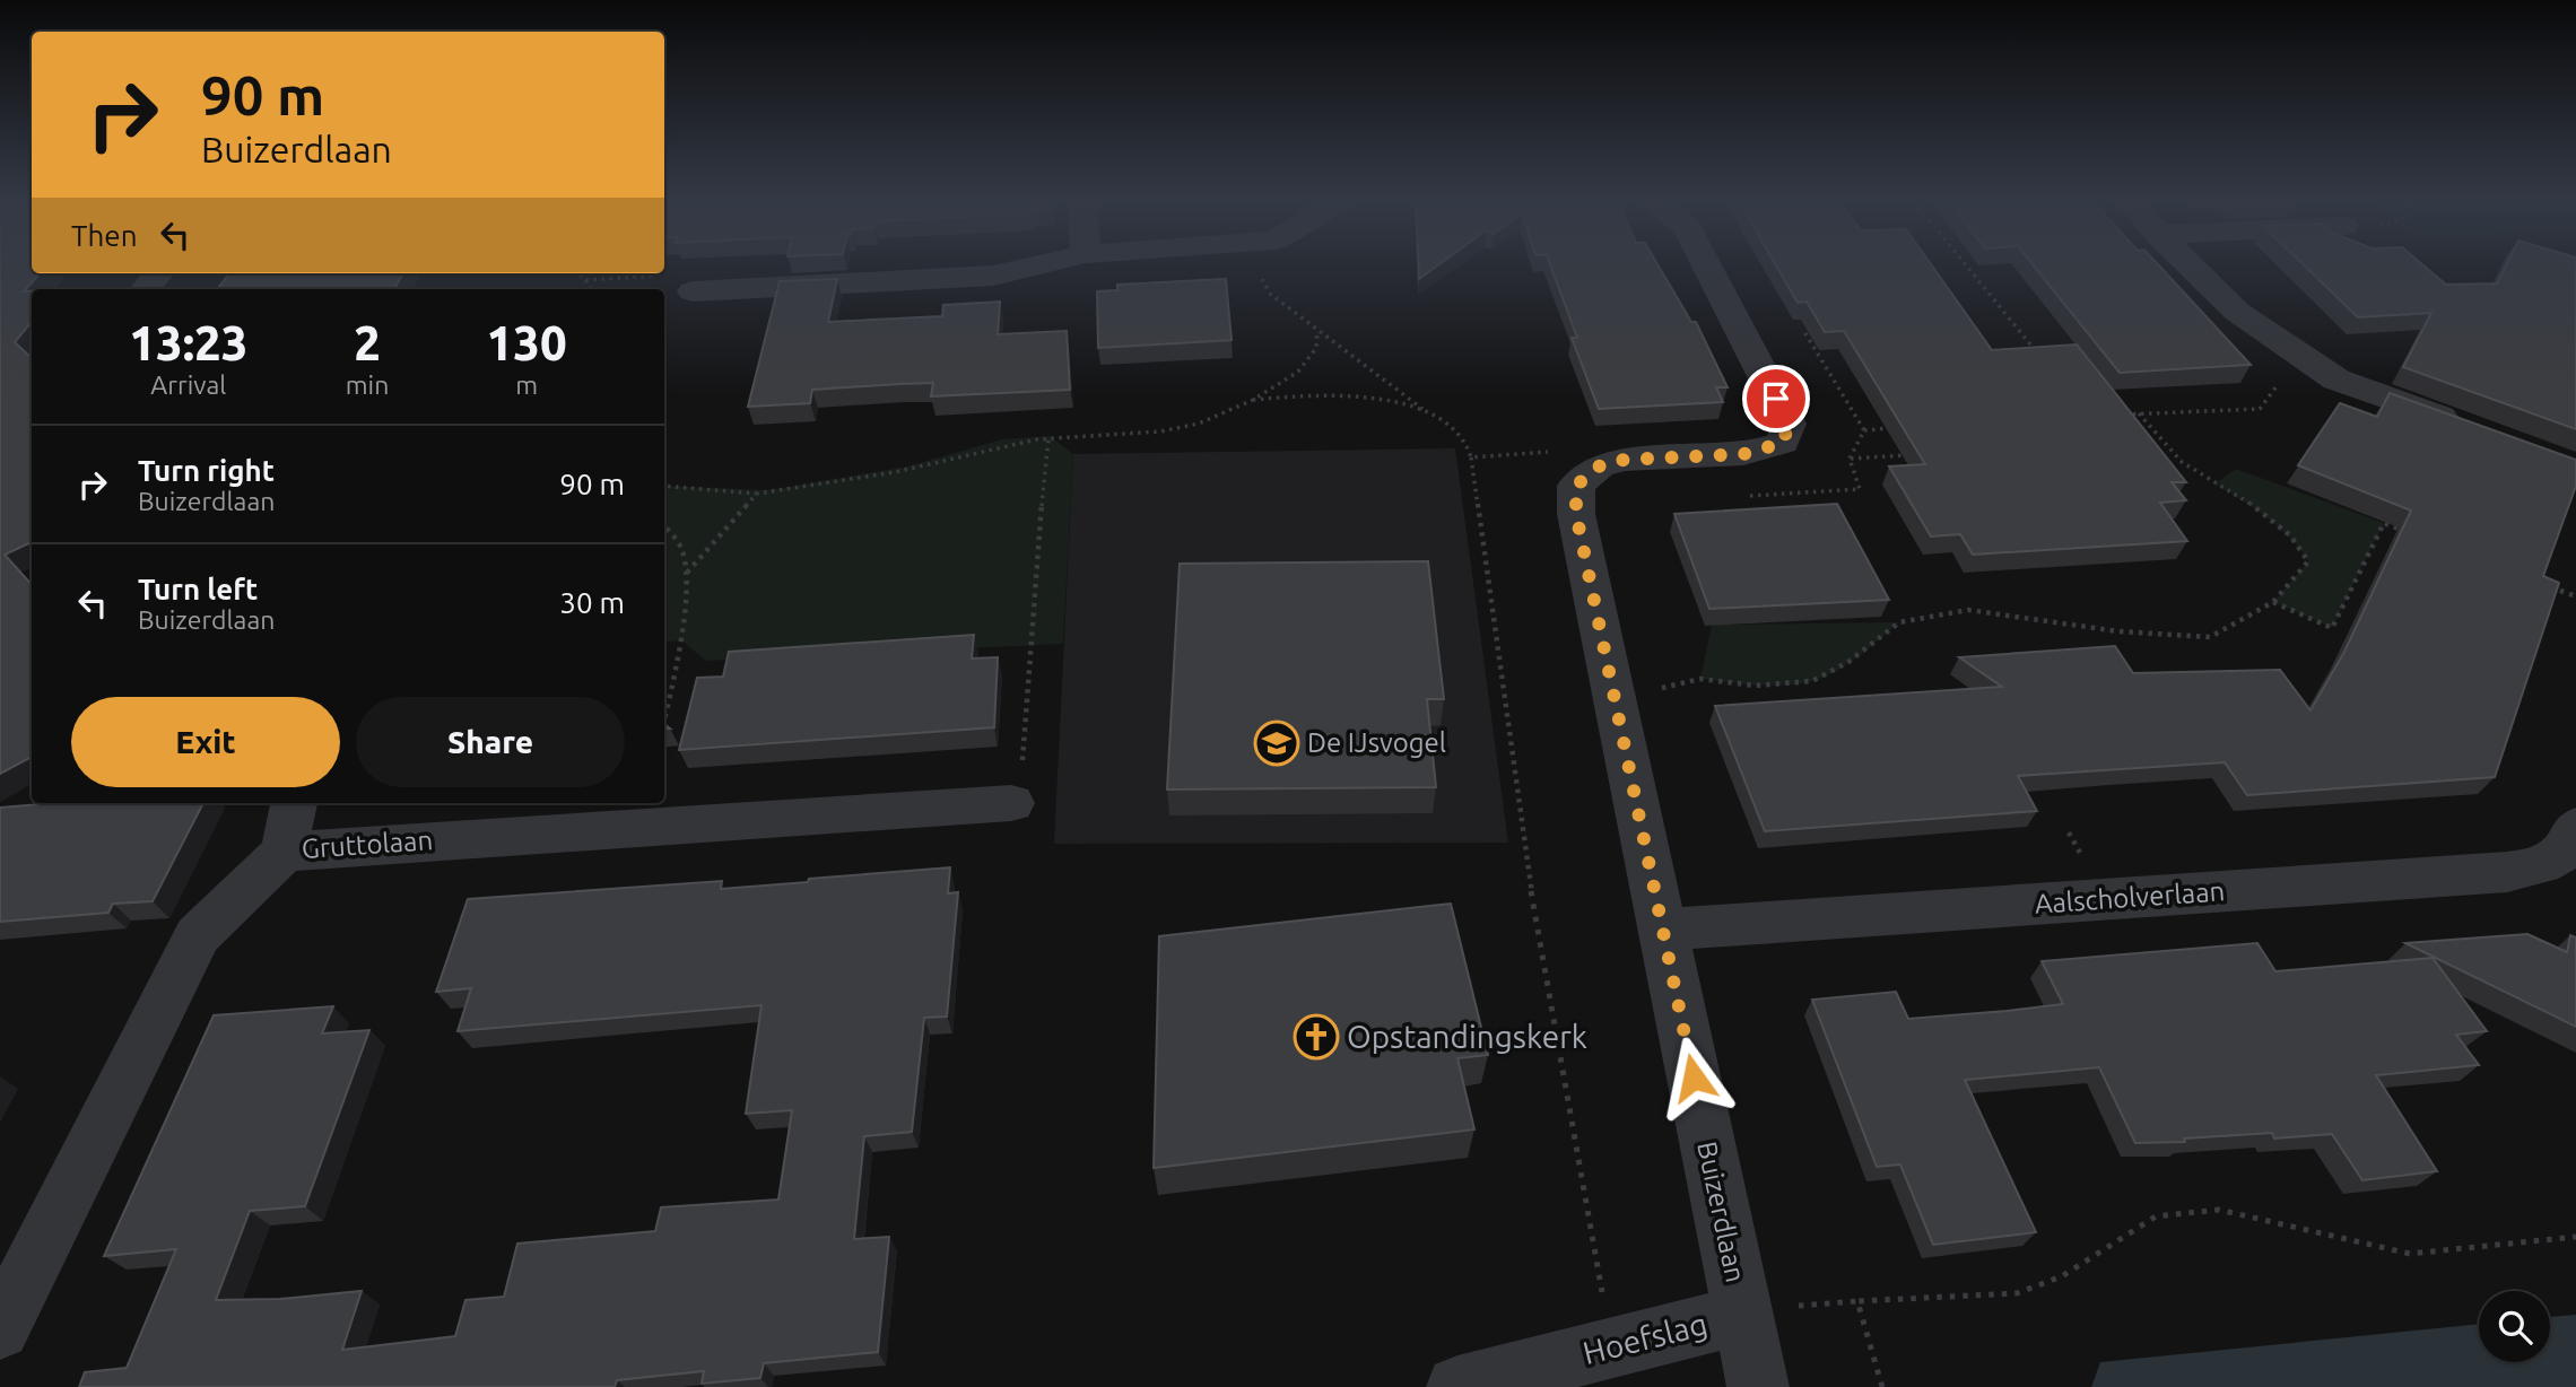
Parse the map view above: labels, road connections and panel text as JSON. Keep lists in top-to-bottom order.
{
  "streets": {
    "street": [
      "Gruttolaan",
      "Aalscholverlaan",
      "Buizerdlaan",
      "Hoefslag"
    ]
  },
  "crossings": [
    ["Aalscholverlaan", "Buizerdlaan"],
    ["Buizerdlaan", "Hoefslag"]
  ],
  "places": {
    "school or university": ["De IJsvogel"],
    "church": ["Opstandingskerk"]
  },
  "page": {
    "turn": ["90 m", "Buizerdlaan"],
    "then": "Then",
    "eta": [
      "13:23",
      "Arrival",
      "2",
      "min",
      "130",
      "m"
    ],
    "list": [
      {
        "name": "Turn right",
        "note": "Buizerdlaan",
        "value": "90 m"
      },
      {
        "name": "Turn left",
        "note": "Buizerdlaan",
        "value": "30 m"
      }
    ],
    "buttons": ["Exit", "Share"]
  }
}
